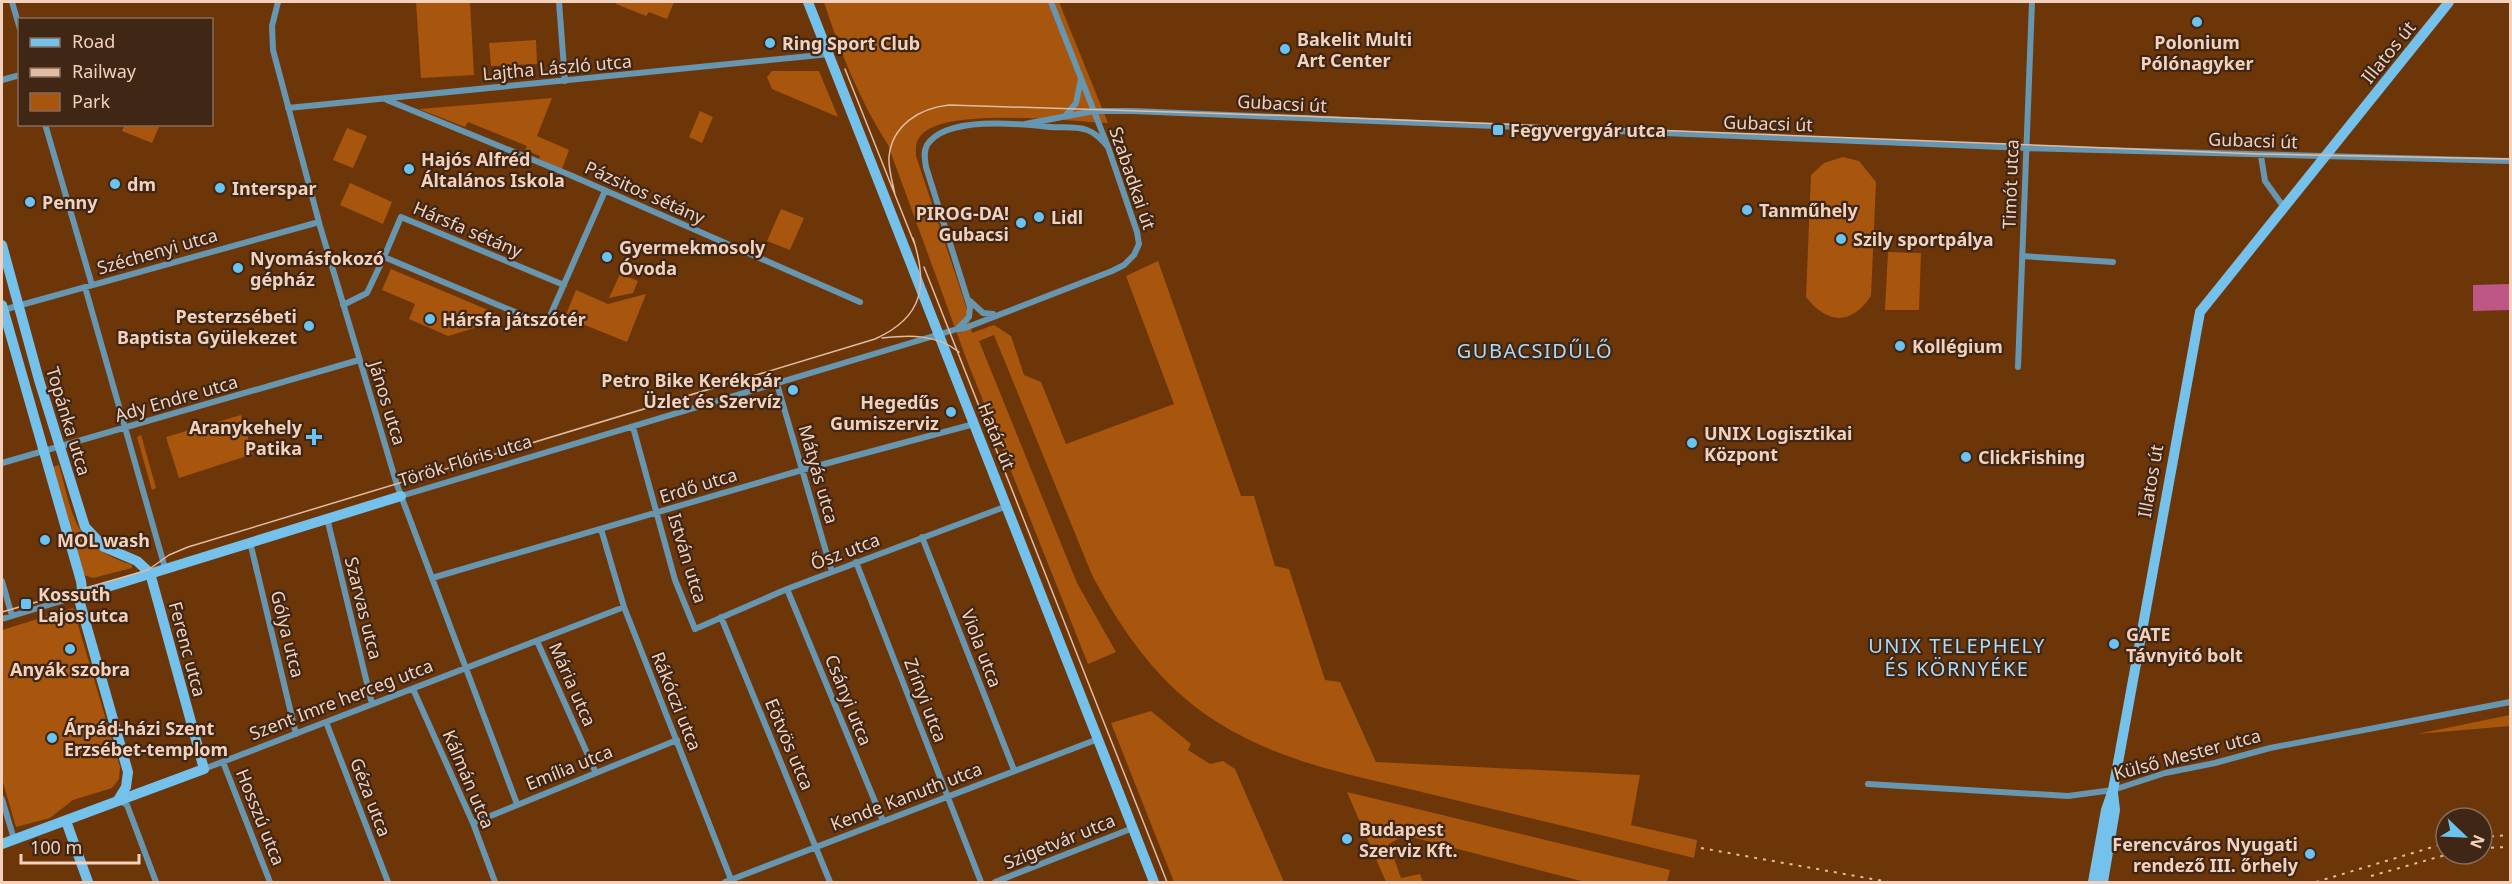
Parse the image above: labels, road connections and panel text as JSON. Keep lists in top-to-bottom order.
{
  "streets": {
    "street": [
      "Illatos út",
      "Lajtha László utca",
      "Gubacsi út",
      "Szabadkai út",
      "Timót utca",
      "Pázsitos sétány",
      "Hársfa sétány",
      "Széchenyi utca",
      "Ady Endre utca",
      "János utca",
      "Topánka utca",
      "Határ út",
      "Török Flóris utca",
      "Mátyás utca",
      "Erdő utca",
      "Ősz utca",
      "István utca",
      "Szarvas utca",
      "Gólya utca",
      "Viola utca",
      "Ferenc utca",
      "Mária utca",
      "Szent Imre herceg utca",
      "Csányi utca",
      "Zrínyi utca",
      "Rákóczi utca",
      "Eötvös utca",
      "Külső Mester utca",
      "Emília utca",
      "Kálmán utca",
      "Kende Kanuth utca",
      "Géza utca",
      "Hosszú utca",
      "Szigetvár utca"
    ]
  },
  "crossings": [
    ["Illatos út", "Gubacsi út"],
    ["Illatos út", "Külső Mester utca"],
    ["Lajtha László utca", "Pázsitos sétány"],
    ["Lajtha László utca", "János utca"],
    ["Lajtha László utca", "Határ út"],
    ["Gubacsi út", "Szabadkai út"],
    ["Gubacsi út", "Timót utca"],
    ["Hársfa sétány", "János utca"],
    ["Széchenyi utca", "János utca"],
    ["Széchenyi utca", "Topánka utca"],
    ["Ady Endre utca", "János utca"],
    ["Ady Endre utca", "Topánka utca"],
    ["János utca", "Török Flóris utca"],
    ["János utca", "Erdő utca"],
    ["János utca", "Szent Imre herceg utca"],
    ["János utca", "Emília utca"],
    ["Topánka utca", "Török Flóris utca"],
    ["Topánka utca", "Ferenc utca"],
    ["Határ út", "Török Flóris utca"],
    ["Határ út", "Erdő utca"],
    ["Határ út", "Ősz utca"],
    ["Határ út", "Kende Kanuth utca"],
    ["Határ út", "Szigetvár utca"],
    ["Török Flóris utca", "Mátyás utca"],
    ["Török Flóris utca", "István utca"],
    ["Török Flóris utca", "Szarvas utca"],
    ["Török Flóris utca", "Gólya utca"],
    ["Török Flóris utca", "Ferenc utca"],
    ["Mátyás utca", "Erdő utca"],
    ["Mátyás utca", "Ősz utca"],
    ["Erdő utca", "István utca"],
    ["Erdő utca", "Rákóczi utca"],
    ["Ősz utca", "István utca"],
    ["Ősz utca", "Viola utca"],
    ["Ősz utca", "Csányi utca"],
    ["Ősz utca", "Zrínyi utca"],
    ["Ősz utca", "Eötvös utca"],
    ["Szarvas utca", "Szent Imre herceg utca"],
    ["Gólya utca", "Szent Imre herceg utca"],
    ["Viola utca", "Kende Kanuth utca"],
    ["Ferenc utca", "Szent Imre herceg utca"],
    ["Mária utca", "Szent Imre herceg utca"],
    ["Mária utca", "Emília utca"],
    ["Szent Imre herceg utca", "Rákóczi utca"],
    ["Szent Imre herceg utca", "Kálmán utca"],
    ["Szent Imre herceg utca", "Géza utca"],
    ["Szent Imre herceg utca", "Hosszú utca"],
    ["Csányi utca", "Kende Kanuth utca"],
    ["Zrínyi utca", "Kende Kanuth utca"],
    ["Rákóczi utca", "Emília utca"],
    ["Rákóczi utca", "Kende Kanuth utca"],
    ["Eötvös utca", "Kende Kanuth utca"],
    ["Emília utca", "Kálmán utca"]
  ],
  "districts": ["GUBACSIDŰLŐ", "UNIX TELEPHELY ÉS KÖRNYÉKE"],
  "places": {
    "other": [
      "Polonium Pólónagyker",
      "Ring Sport Club",
      "Bakelit Multi Art Center",
      "Hajós Alfréd Általános Iskola",
      "dm",
      "Interspar",
      "Penny",
      "Tanműhely",
      "Lidl",
      "PIROG-DA! Gubacsi",
      "Szily sportpálya",
      "Gyermekmosoly Óvoda",
      "Nyomásfokozó gépház",
      "Hársfa játszótér",
      "Pesterzsébeti Baptista Gyülekezet",
      "Kollégium",
      "Petro Bike Kerékpár Üzlet és Szervíz",
      "Hegedűs Gumiszerviz",
      "UNIX Logisztikai Központ",
      "ClickFishing",
      "MOL wash",
      "GATE Távnyitó bolt",
      "Anyák szobra",
      "Árpád-házi Szent Erzsébet-templom",
      "Budapest Szerviz Kft.",
      "Ferencváros Nyugati rendező III. őrhely"
    ],
    "transit": ["Fegyvergyár utca", "Kossuth Lajos utca"],
    "health": ["Aranykehely Patika"]
  },
  "legend": ["Road", "Railway", "Park"],
  "scale_bar": "100 m",
  "north": "bottom right"
}
